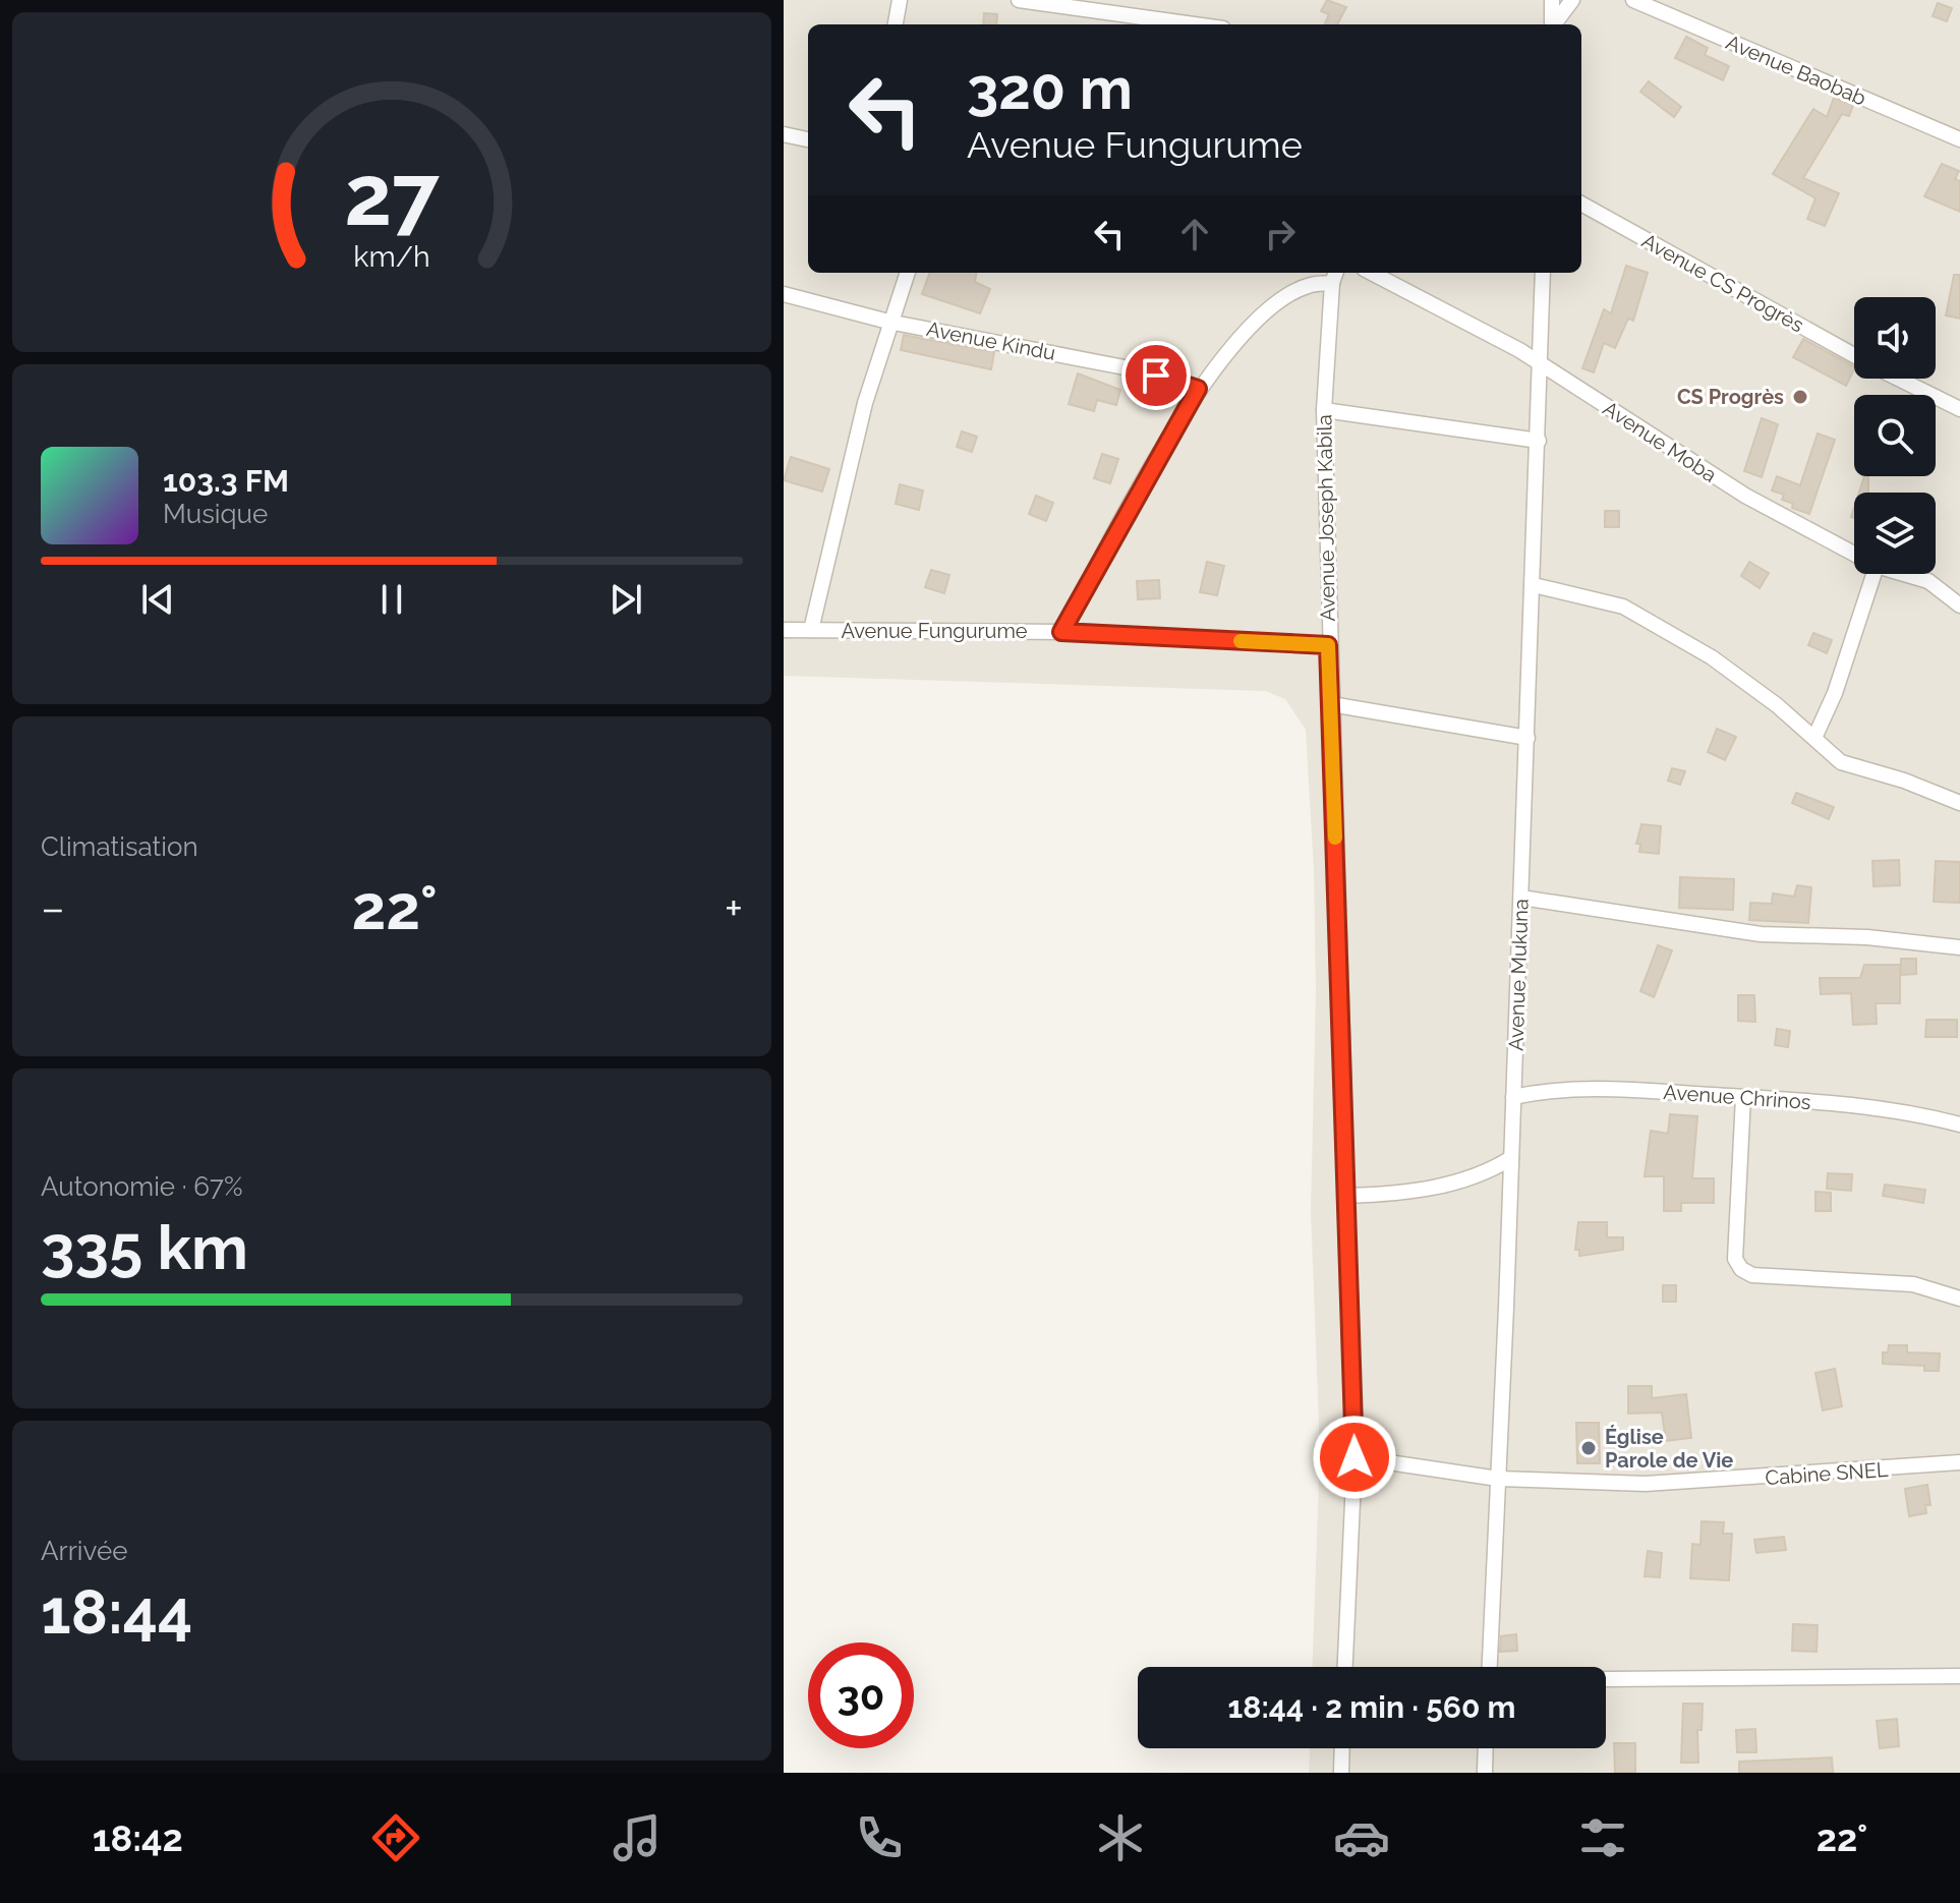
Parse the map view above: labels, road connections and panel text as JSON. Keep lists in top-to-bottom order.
{
  "streets": {
    "street": [
      "Avenue Baobab",
      "Avenue CS Progrès",
      "Avenue Kindu",
      "Avenue Moba",
      "Avenue Joseph Kabila",
      "Avenue Fungurume",
      "Avenue Mukuna",
      "Avenue Chrinos",
      "Cabine SNEL"
    ]
  },
  "crossings": [
    ["Avenue Kindu", "Avenue Joseph Kabila"],
    ["Avenue Moba", "Avenue Mukuna"],
    ["Avenue Joseph Kabila", "Avenue Fungurume"],
    ["Avenue Joseph Kabila", "Cabine SNEL"],
    ["Avenue Mukuna", "Avenue Chrinos"],
    ["Avenue Mukuna", "Cabine SNEL"]
  ],
  "places": ["CS Progrès", "Église Parole de Vie"],
  "page": {
    "turn": ["320 m", "Avenue Fungurume"],
    "song": ["103.3 FM", "Musique"],
    "tile": [
      "Climatisation",
      ["Autonomie · 67%", "335 km"],
      ["Arrivée", "18:44"]
    ],
    "heat": ["−", "22°", "+"],
    "limit": "30",
    "trip": "18:44 · 2 min · 560 m",
    "tabs": ["18:42", "22°"],
    "gauge": ["27", "km/h"]
  }
}
